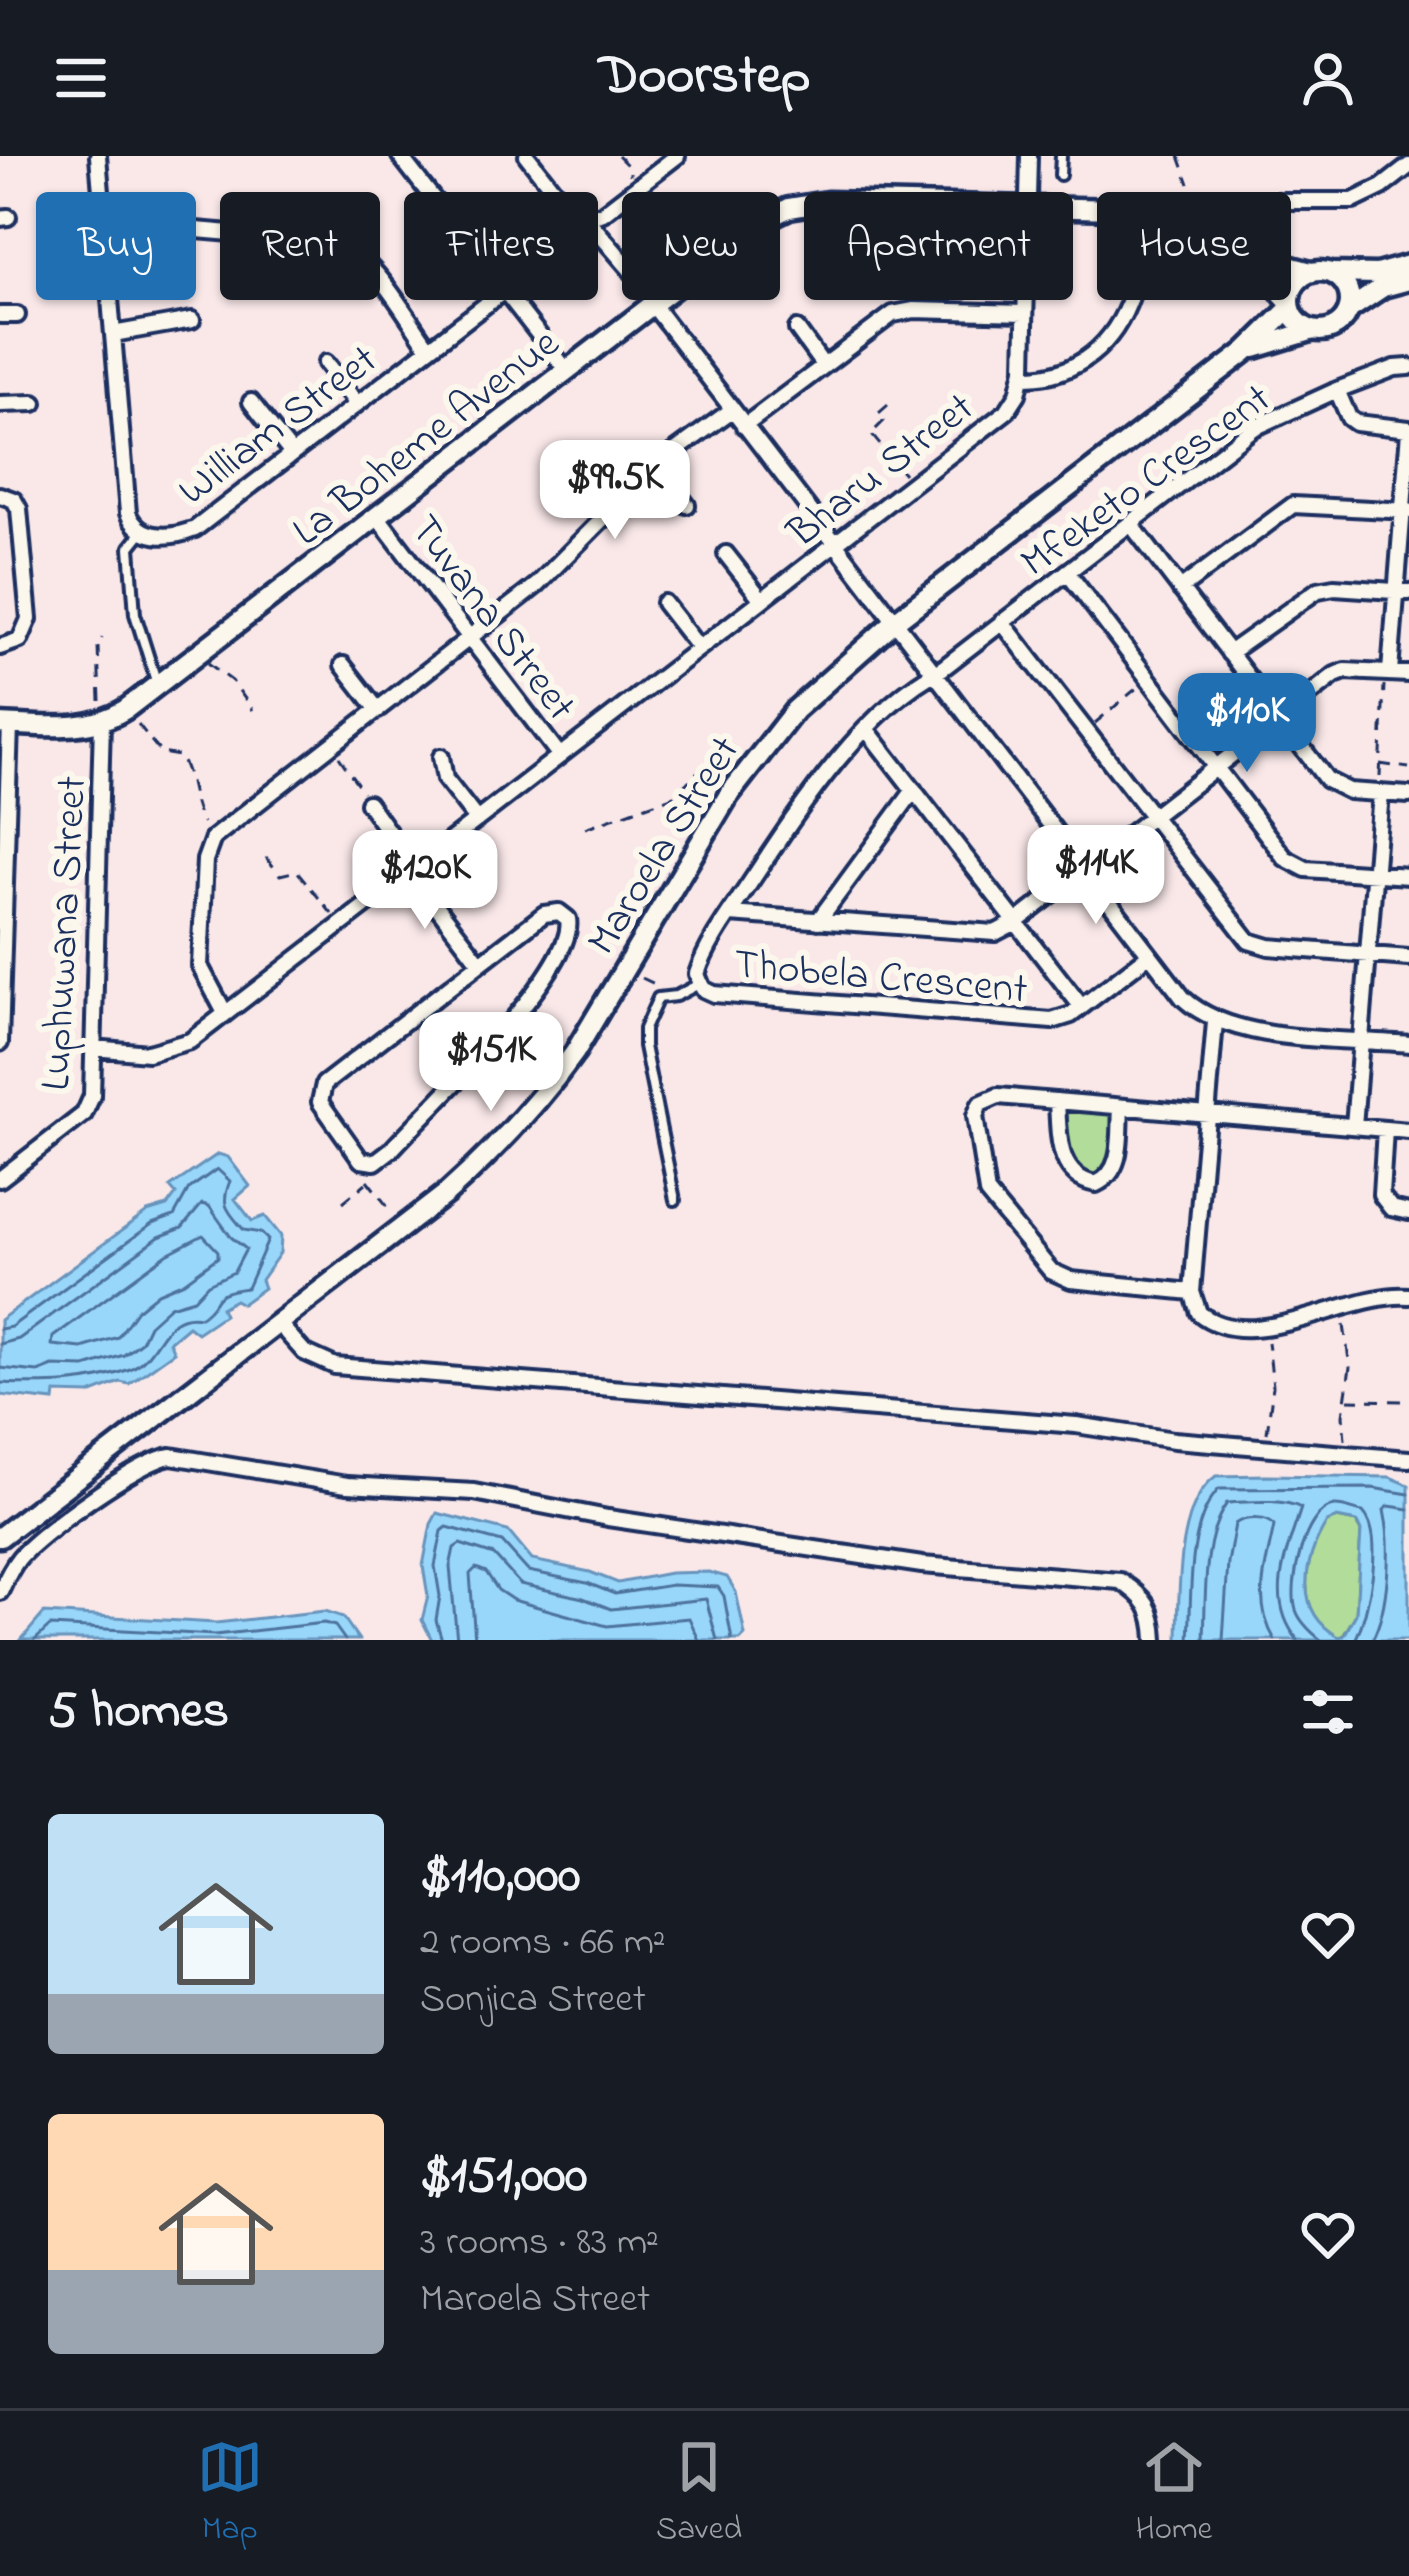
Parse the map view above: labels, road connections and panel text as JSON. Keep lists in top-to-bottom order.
{
  "streets": {
    "street": [
      "William Street",
      "La Boheme Avenue",
      "Bharu Street",
      "Mfeketo Crescent",
      "Tuvana Street",
      "Maroela Street",
      "Luphuwana Street",
      "Thobela Crescent"
    ]
  },
  "crossings": [
    ["La Boheme Avenue", "Tuvana Street"],
    ["La Boheme Avenue", "Maroela Street"],
    ["La Boheme Avenue", "Luphuwana Street"],
    ["Bharu Street", "Tuvana Street"],
    ["Bharu Street", "Luphuwana Street"],
    ["Mfeketo Crescent", "Thobela Crescent"]
  ],
  "page": {
    "header": "Doorstep",
    "chip": [
      "Buy",
      "Rent",
      "Filters",
      "New",
      "Apartment",
      "House"
    ],
    "price": [
      "$99.5K",
      "$110K",
      "$114K",
      "$120K",
      "$151K"
    ],
    "heading": "5 homes",
    "list": [
      {
        "name": "$110,000",
        "note": "2 rooms · 66 m² · Sonjica Street"
      },
      {
        "name": "$151,000",
        "note": "3 rooms · 83 m² · Maroela Street"
      }
    ],
    "tabs": ["Map", "Saved", "Home"]
  }
}
